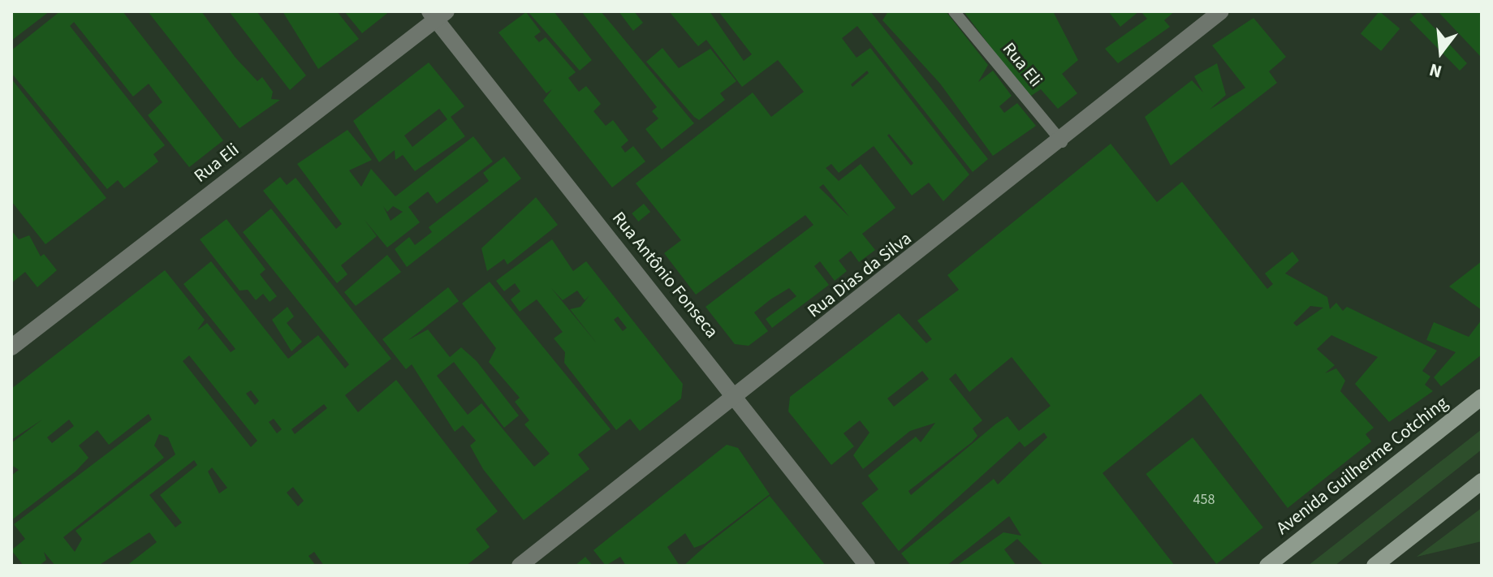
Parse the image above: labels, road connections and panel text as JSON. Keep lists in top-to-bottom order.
{
  "streets": {
    "main road": ["Avenida Guilherme Cotching"],
    "street": ["Rua Eli", "Rua Antônio Fonseca", "Rua Dias da Silva"]
  },
  "crossings": [
    ["Rua Eli", "Rua Antônio Fonseca"],
    ["Rua Eli", "Rua Dias da Silva"],
    ["Rua Antônio Fonseca", "Rua Dias da Silva"]
  ],
  "house_numbers": ["458"],
  "north": "bottom"
}
